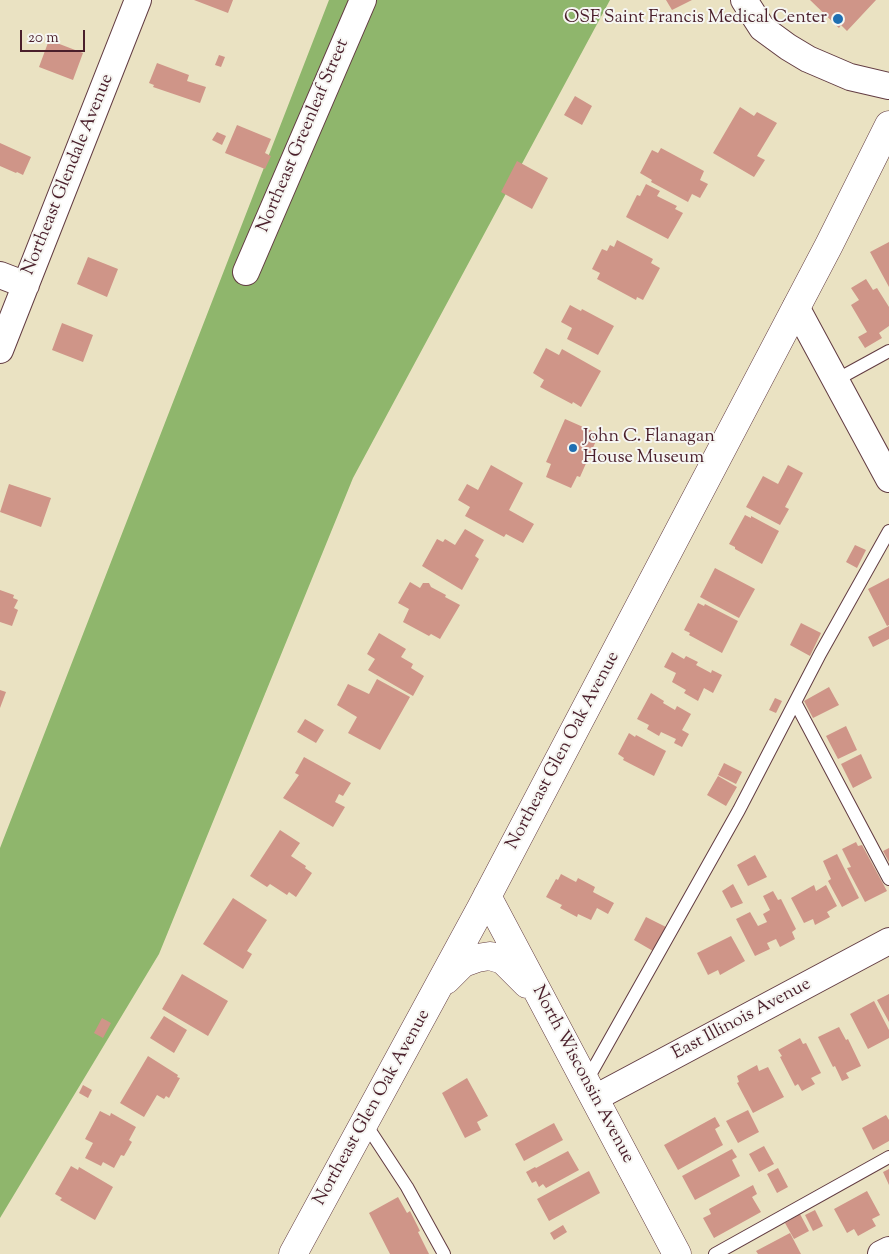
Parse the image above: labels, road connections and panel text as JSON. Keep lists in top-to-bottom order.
{
  "streets": {
    "street": [
      "Northeast Greenleaf Street",
      "Northeast Glendale Avenue",
      "Northeast Glen Oak Avenue",
      "East Illinois Avenue",
      "North Wisconsin Avenue"
    ]
  },
  "crossings": [
    ["Northeast Glen Oak Avenue", "North Wisconsin Avenue"],
    ["East Illinois Avenue", "North Wisconsin Avenue"]
  ],
  "places": ["OSF Saint Francis Medical Center", "John C. Flanagan House Museum"],
  "scale_bar": "20 m"
}
